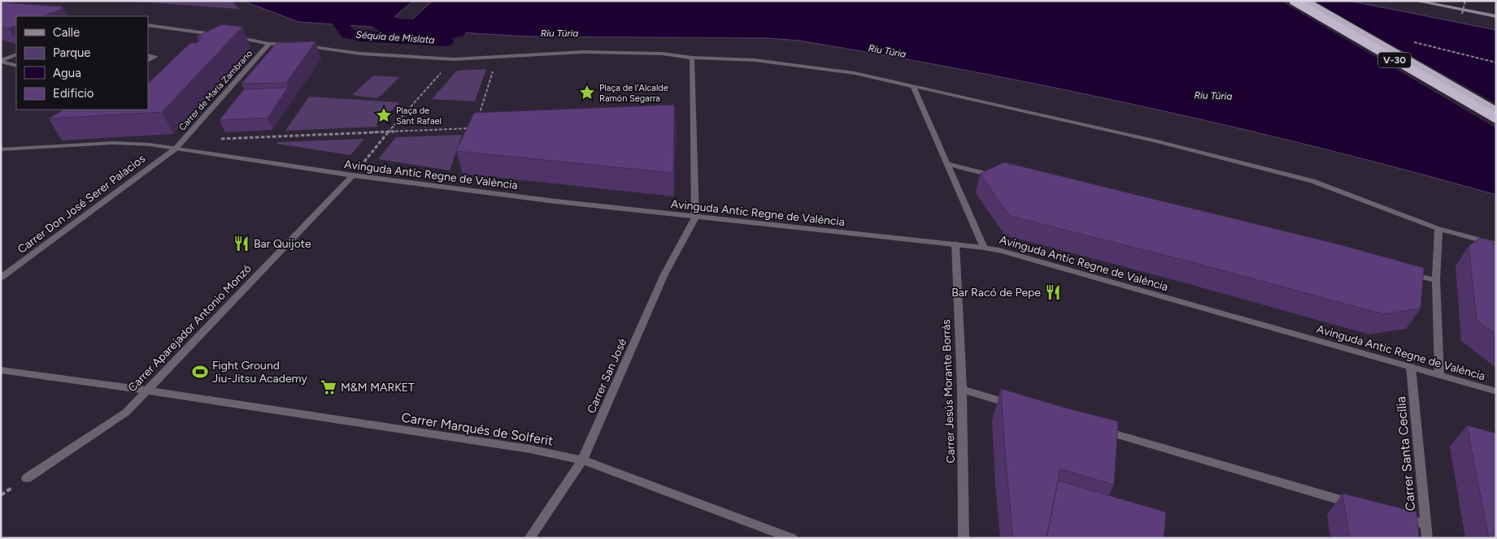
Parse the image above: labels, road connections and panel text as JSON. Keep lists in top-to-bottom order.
{
  "streets": {
    "highway": ["V-30"],
    "street": [
      "Carrer de María Zambrano",
      "Avinguda Antic Regne de València",
      "Carrer Don José Serer Palacios",
      "Carrer Aparejador Antonio Monzó",
      "Carrer San José",
      "Carrer Jesús Morante Borrás",
      "Carrer Marqués de Solferit",
      "Carrer Santa Cecília"
    ]
  },
  "crossings": [
    ["Carrer de María Zambrano", "Avinguda Antic Regne de València"],
    ["Carrer de María Zambrano", "Carrer Don José Serer Palacios"],
    ["Avinguda Antic Regne de València", "Carrer Don José Serer Palacios"],
    ["Avinguda Antic Regne de València", "Carrer Aparejador Antonio Monzó"],
    ["Avinguda Antic Regne de València", "Carrer San José"],
    ["Avinguda Antic Regne de València", "Carrer Jesús Morante Borrás"],
    ["Avinguda Antic Regne de València", "Carrer Santa Cecília"],
    ["Carrer Aparejador Antonio Monzó", "Carrer Marqués de Solferit"],
    ["Carrer San José", "Carrer Marqués de Solferit"]
  ],
  "water": ["Riu Túria", "Séquia de Mislata"],
  "places": {
    "place": ["Plaça de l'Alcalde Ramón Segarra", "Plaça de Sant Rafael"],
    "restaurant": ["Bar Quijote", "Bar Racó de Pepe"],
    "sports": ["Fight Ground Jiu-Jitsu Academy"],
    "supermarket": ["M&M MARKET"]
  },
  "legend": [
    "Calle",
    "Parque",
    "Agua",
    "Edificio"
  ]
}
